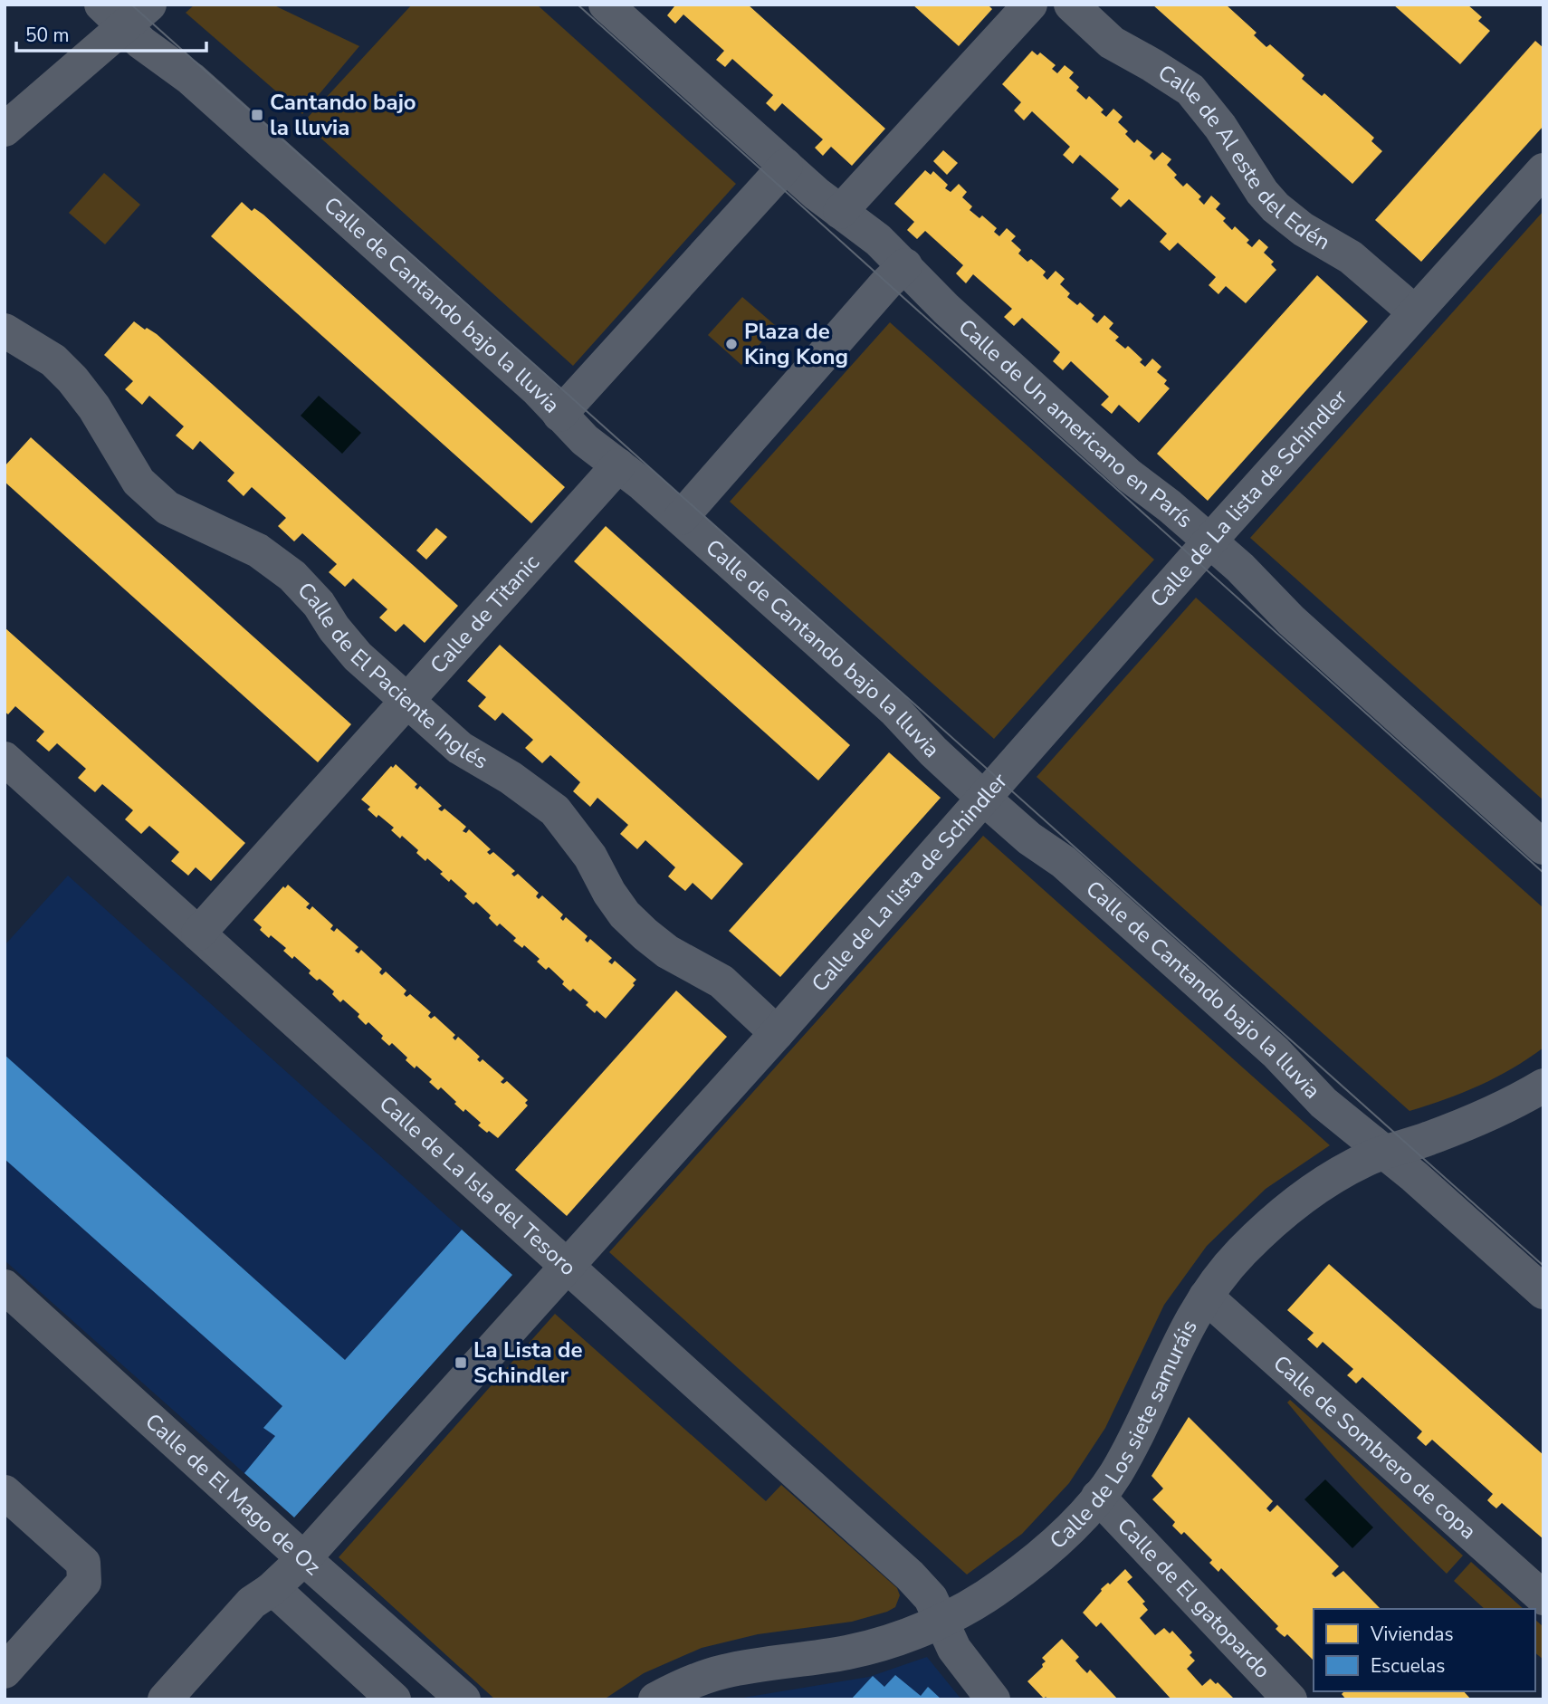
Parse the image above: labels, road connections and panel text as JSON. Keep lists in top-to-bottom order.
{
  "streets": {
    "street": [
      "Calle de Al este del Edén",
      "Calle de Cantando bajo la lluvia",
      "Calle de Un americano en París",
      "Calle de La lista de Schindler",
      "Calle de Titanic",
      "Calle de El Paciente Inglés",
      "Calle de La Isla del Tesoro",
      "Calle de Los siete samuráis",
      "Calle de Sombrero de copa",
      "Calle de El Mago de Oz",
      "Calle de El gatopardo"
    ]
  },
  "crossings": [
    ["Calle de Al este del Edén", "Calle de La lista de Schindler"],
    ["Calle de Cantando bajo la lluvia", "Calle de La lista de Schindler"],
    ["Calle de Cantando bajo la lluvia", "Calle de Titanic"],
    ["Calle de Cantando bajo la lluvia", "Calle de Los siete samuráis"],
    ["Calle de Un americano en París", "Calle de La lista de Schindler"],
    ["Calle de La lista de Schindler", "Calle de El Paciente Inglés"],
    ["Calle de La lista de Schindler", "Calle de La Isla del Tesoro"],
    ["Calle de La lista de Schindler", "Calle de El Mago de Oz"],
    ["Calle de Titanic", "Calle de El Paciente Inglés"],
    ["Calle de Titanic", "Calle de La Isla del Tesoro"],
    ["Calle de La Isla del Tesoro", "Calle de Los siete samuráis"],
    ["Calle de Los siete samuráis", "Calle de Sombrero de copa"],
    ["Calle de Los siete samuráis", "Calle de El gatopardo"]
  ],
  "places": {
    "transit": ["Cantando bajo la lluvia", "La Lista de Schindler"],
    "other": ["Plaza de King Kong"]
  },
  "legend": ["Viviendas", "Escuelas"],
  "scale_bar": "50 m"
}
